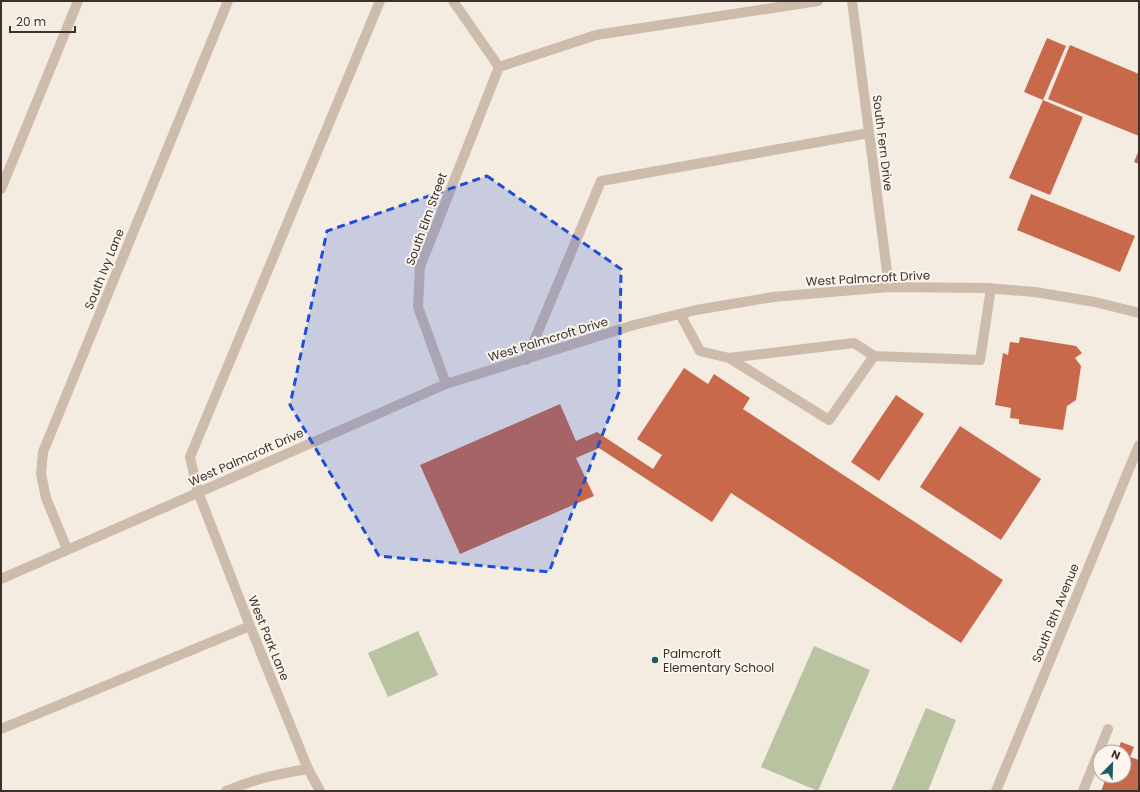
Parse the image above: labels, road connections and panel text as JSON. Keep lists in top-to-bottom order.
{
  "streets": {
    "street": [
      "South Fern Drive",
      "South Elm Street",
      "South Ivy Lane",
      "West Palmcroft Drive",
      "South 8th Avenue",
      "West Park Lane"
    ]
  },
  "crossings": [
    ["South Fern Drive", "West Palmcroft Drive"],
    ["South Elm Street", "West Palmcroft Drive"],
    ["South Ivy Lane", "West Palmcroft Drive"],
    ["West Palmcroft Drive", "West Park Lane"]
  ],
  "places": ["Palmcroft Elementary School"],
  "scale_bar": "20 m",
  "north": "top right"
}
